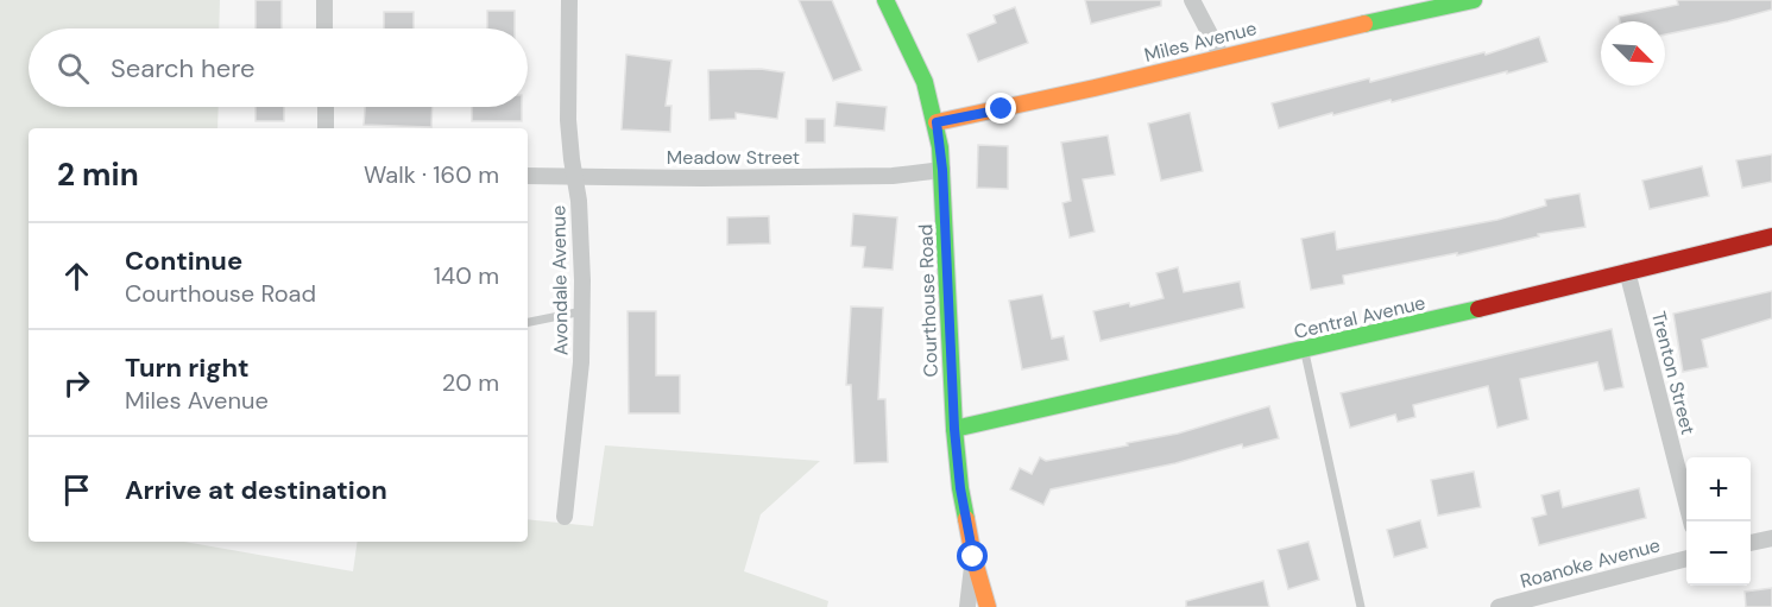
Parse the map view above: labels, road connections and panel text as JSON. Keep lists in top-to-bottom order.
{
  "streets": {
    "street": [
      "Miles Avenue",
      "Meadow Street",
      "Avondale Avenue",
      "Courthouse Road",
      "Central Avenue",
      "Trenton Street",
      "Roanoke Avenue"
    ]
  },
  "crossings": [
    ["Miles Avenue", "Courthouse Road"],
    ["Meadow Street", "Avondale Avenue"],
    ["Meadow Street", "Courthouse Road"],
    ["Courthouse Road", "Central Avenue"],
    ["Central Avenue", "Trenton Street"]
  ],
  "north": "bottom right",
  "page": {
    "search": "Search here",
    "heading": ["2 min", "Walk · 160 m"],
    "list": [
      ["Continue", "Courthouse Road", "140 m"],
      ["Turn right", "Miles Avenue", "20 m"],
      "Arrive at destination"
    ],
    "map_buttons": ["+", "−"]
  }
}
